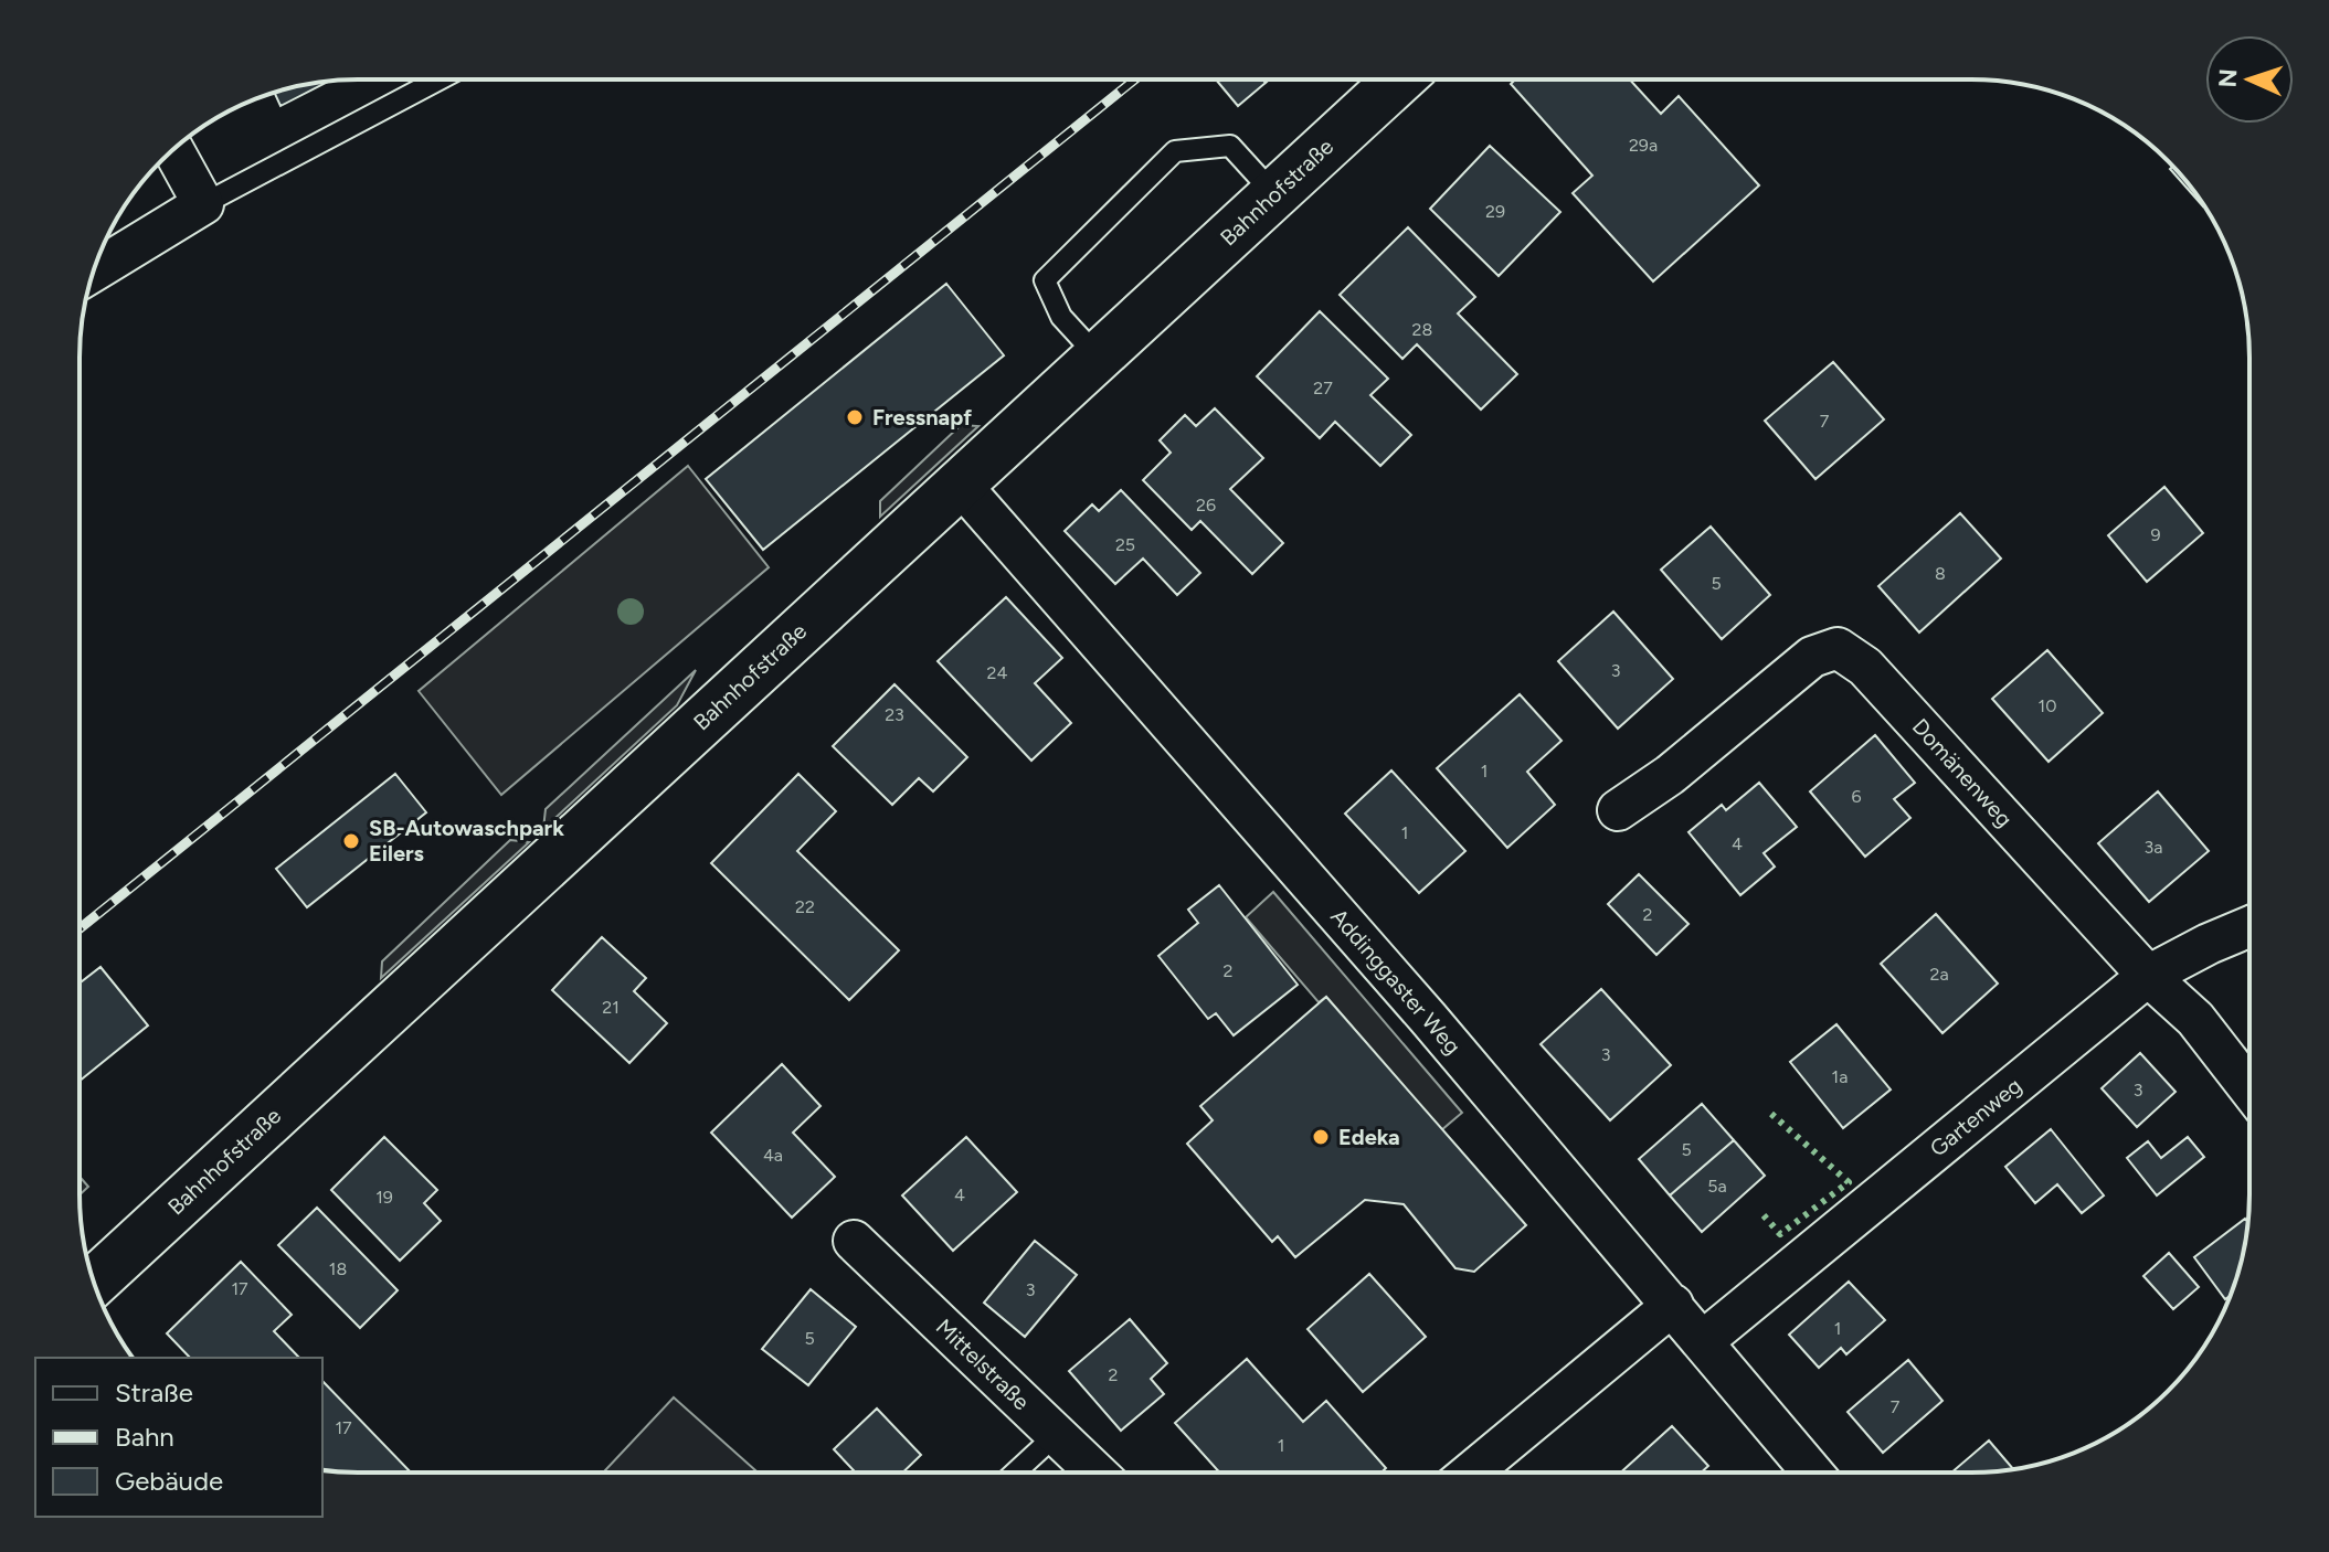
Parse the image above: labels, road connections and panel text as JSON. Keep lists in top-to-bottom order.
{
  "streets": {
    "main road": ["Bahnhofstraße"],
    "street": [
      "Domänenweg",
      "Addinggaster Weg",
      "Gartenweg",
      "Mittelstraße"
    ]
  },
  "crossings": [
    ["Bahnhofstraße", "Addinggaster Weg"],
    ["Domänenweg", "Gartenweg"],
    ["Addinggaster Weg", "Gartenweg"]
  ],
  "places": ["Fressnapf", "SB-Autowaschpark Eilers", "Edeka"],
  "house_numbers": [
    "29a",
    "29",
    "28",
    "27",
    "7",
    "26",
    "9",
    "25",
    "8",
    "5",
    "3",
    "24",
    "10",
    "23",
    "1",
    "6",
    "1",
    "4",
    "3a",
    "22",
    "2",
    "2",
    "2a",
    "21",
    "3",
    "1a",
    "3",
    "5",
    "4a",
    "5a",
    "4",
    "19",
    "18",
    "17",
    "3",
    "1",
    "5",
    "2",
    "7",
    "17",
    "1"
  ],
  "legend": ["Straße", "Bahn", "Gebäude"],
  "north": "left"
}
